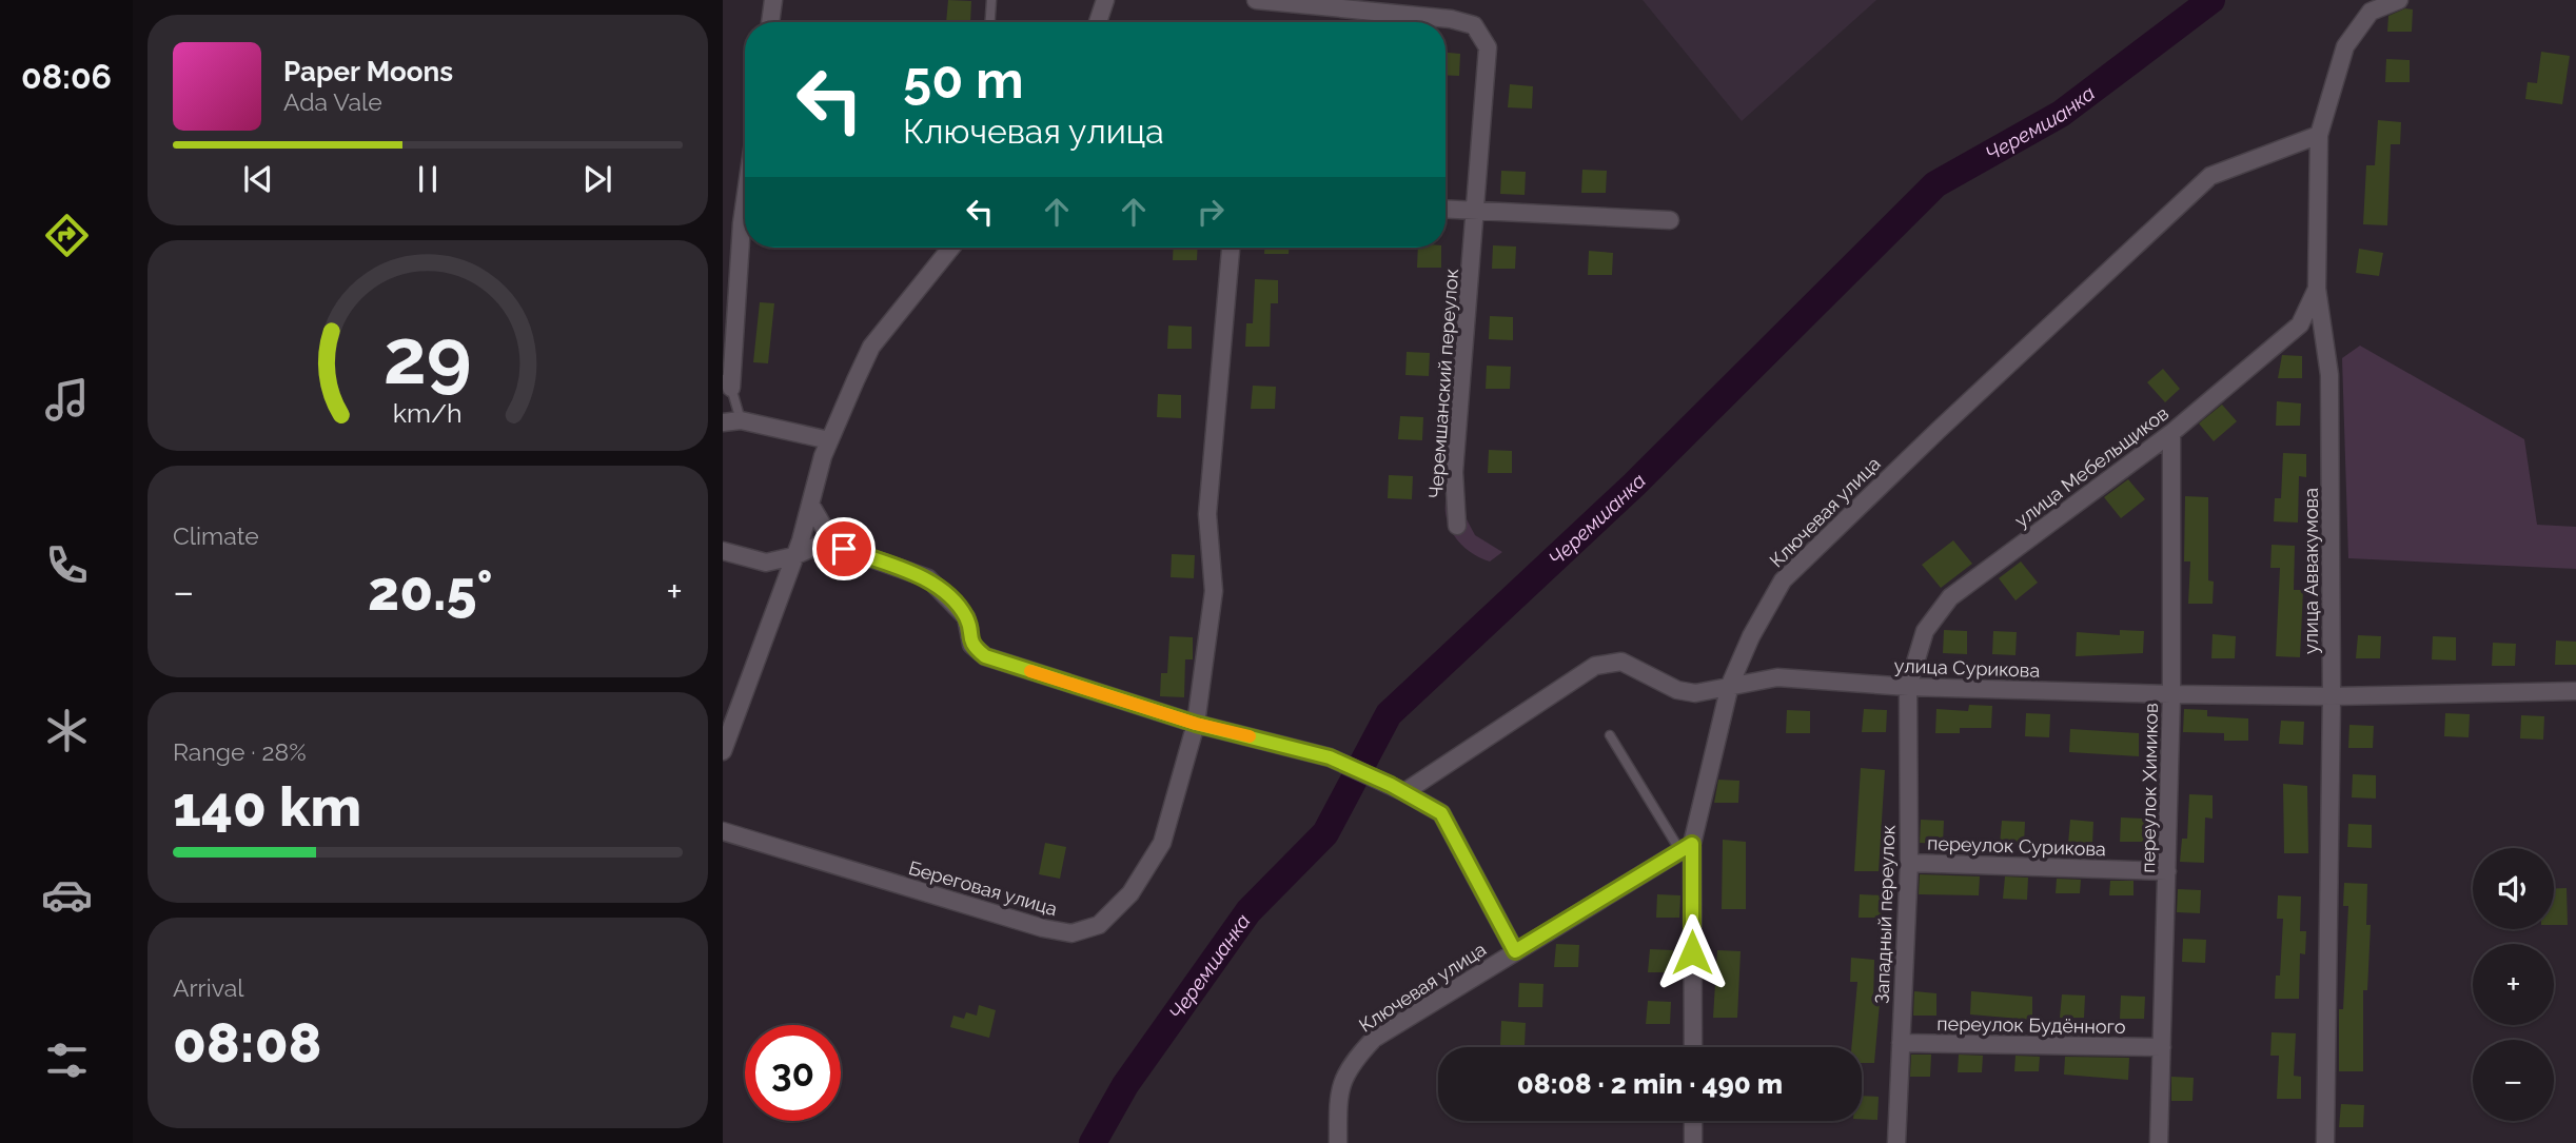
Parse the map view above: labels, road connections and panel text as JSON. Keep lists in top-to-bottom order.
{
  "streets": {
    "street": [
      "Черемшанский переулок",
      "улица Мебельщиков",
      "Ключевая улица",
      "улица Аввакумова",
      "улица Сурикова",
      "переулок Химиков",
      "переулок Сурикова",
      "Береговая улица",
      "Западный переулок",
      "переулок Будённого"
    ]
  },
  "crossings": [
    ["улица Мебельщиков", "улица Аввакумова"],
    ["улица Мебельщиков", "улица Сурикова"],
    ["улица Мебельщиков", "переулок Химиков"],
    ["улица Мебельщиков", "Западный переулок"],
    ["Ключевая улица", "улица Аввакумова"],
    ["Ключевая улица", "улица Сурикова"],
    ["улица Аввакумова", "улица Сурикова"],
    ["улица Сурикова", "переулок Химиков"],
    ["улица Сурикова", "Западный переулок"],
    ["переулок Химиков", "переулок Сурикова"],
    ["переулок Химиков", "переулок Будённого"],
    ["переулок Сурикова", "Западный переулок"],
    ["Западный переулок", "переулок Будённого"]
  ],
  "water": ["Черемшанка"],
  "page": {
    "tabs": "08:06",
    "turn": ["50 m", "Ключевая улица"],
    "song": ["Paper Moons", "Ada Vale"],
    "tile": [
      "Climate",
      ["Range · 28%", "140 km"],
      ["Arrival", "08:08"]
    ],
    "heat": ["−", "20.5°", "+"],
    "map_buttons": ["+", "−"],
    "limit": "30",
    "trip": "08:08 · 2 min · 490 m",
    "gauge": ["29", "km/h"]
  }
}
